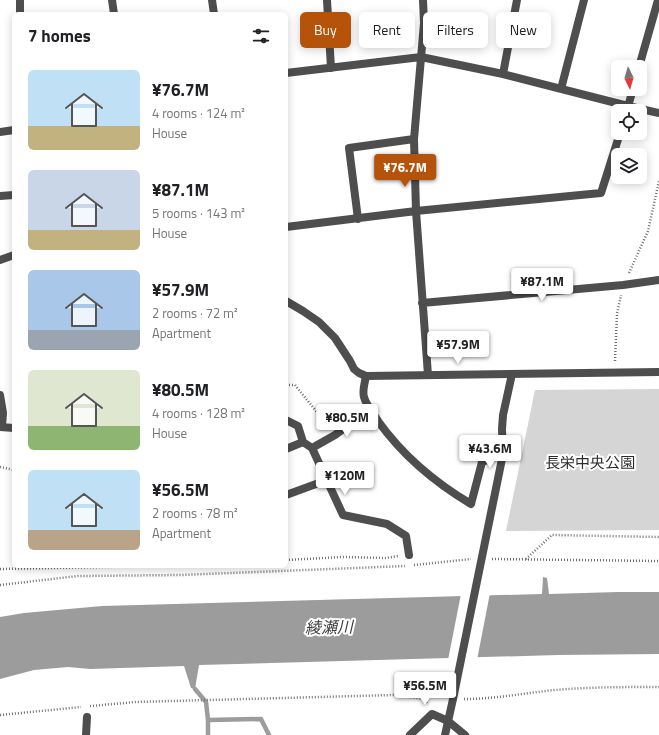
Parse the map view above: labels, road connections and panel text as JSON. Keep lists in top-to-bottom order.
{
  "water": ["綾瀬川"],
  "parks": ["長栄中央公園"],
  "north": "bottom",
  "page": {
    "chip": [
      "Buy",
      "Rent",
      "Filters",
      "New"
    ],
    "heading": "7 homes",
    "list": [
      {
        "name": "¥76.7M",
        "note": "4 rooms · 124 m² · House"
      },
      {
        "name": "¥87.1M",
        "note": "5 rooms · 143 m² · House"
      },
      {
        "name": "¥57.9M",
        "note": "2 rooms · 72 m² · Apartment"
      },
      {
        "name": "¥80.5M",
        "note": "4 rooms · 128 m² · House"
      },
      {
        "name": "¥56.5M",
        "note": "2 rooms · 78 m² · Apartment"
      }
    ],
    "price": [
      "¥76.7M",
      "¥87.1M",
      "¥57.9M",
      "¥80.5M",
      "¥43.6M",
      "¥120M",
      "¥56.5M"
    ]
  }
}
